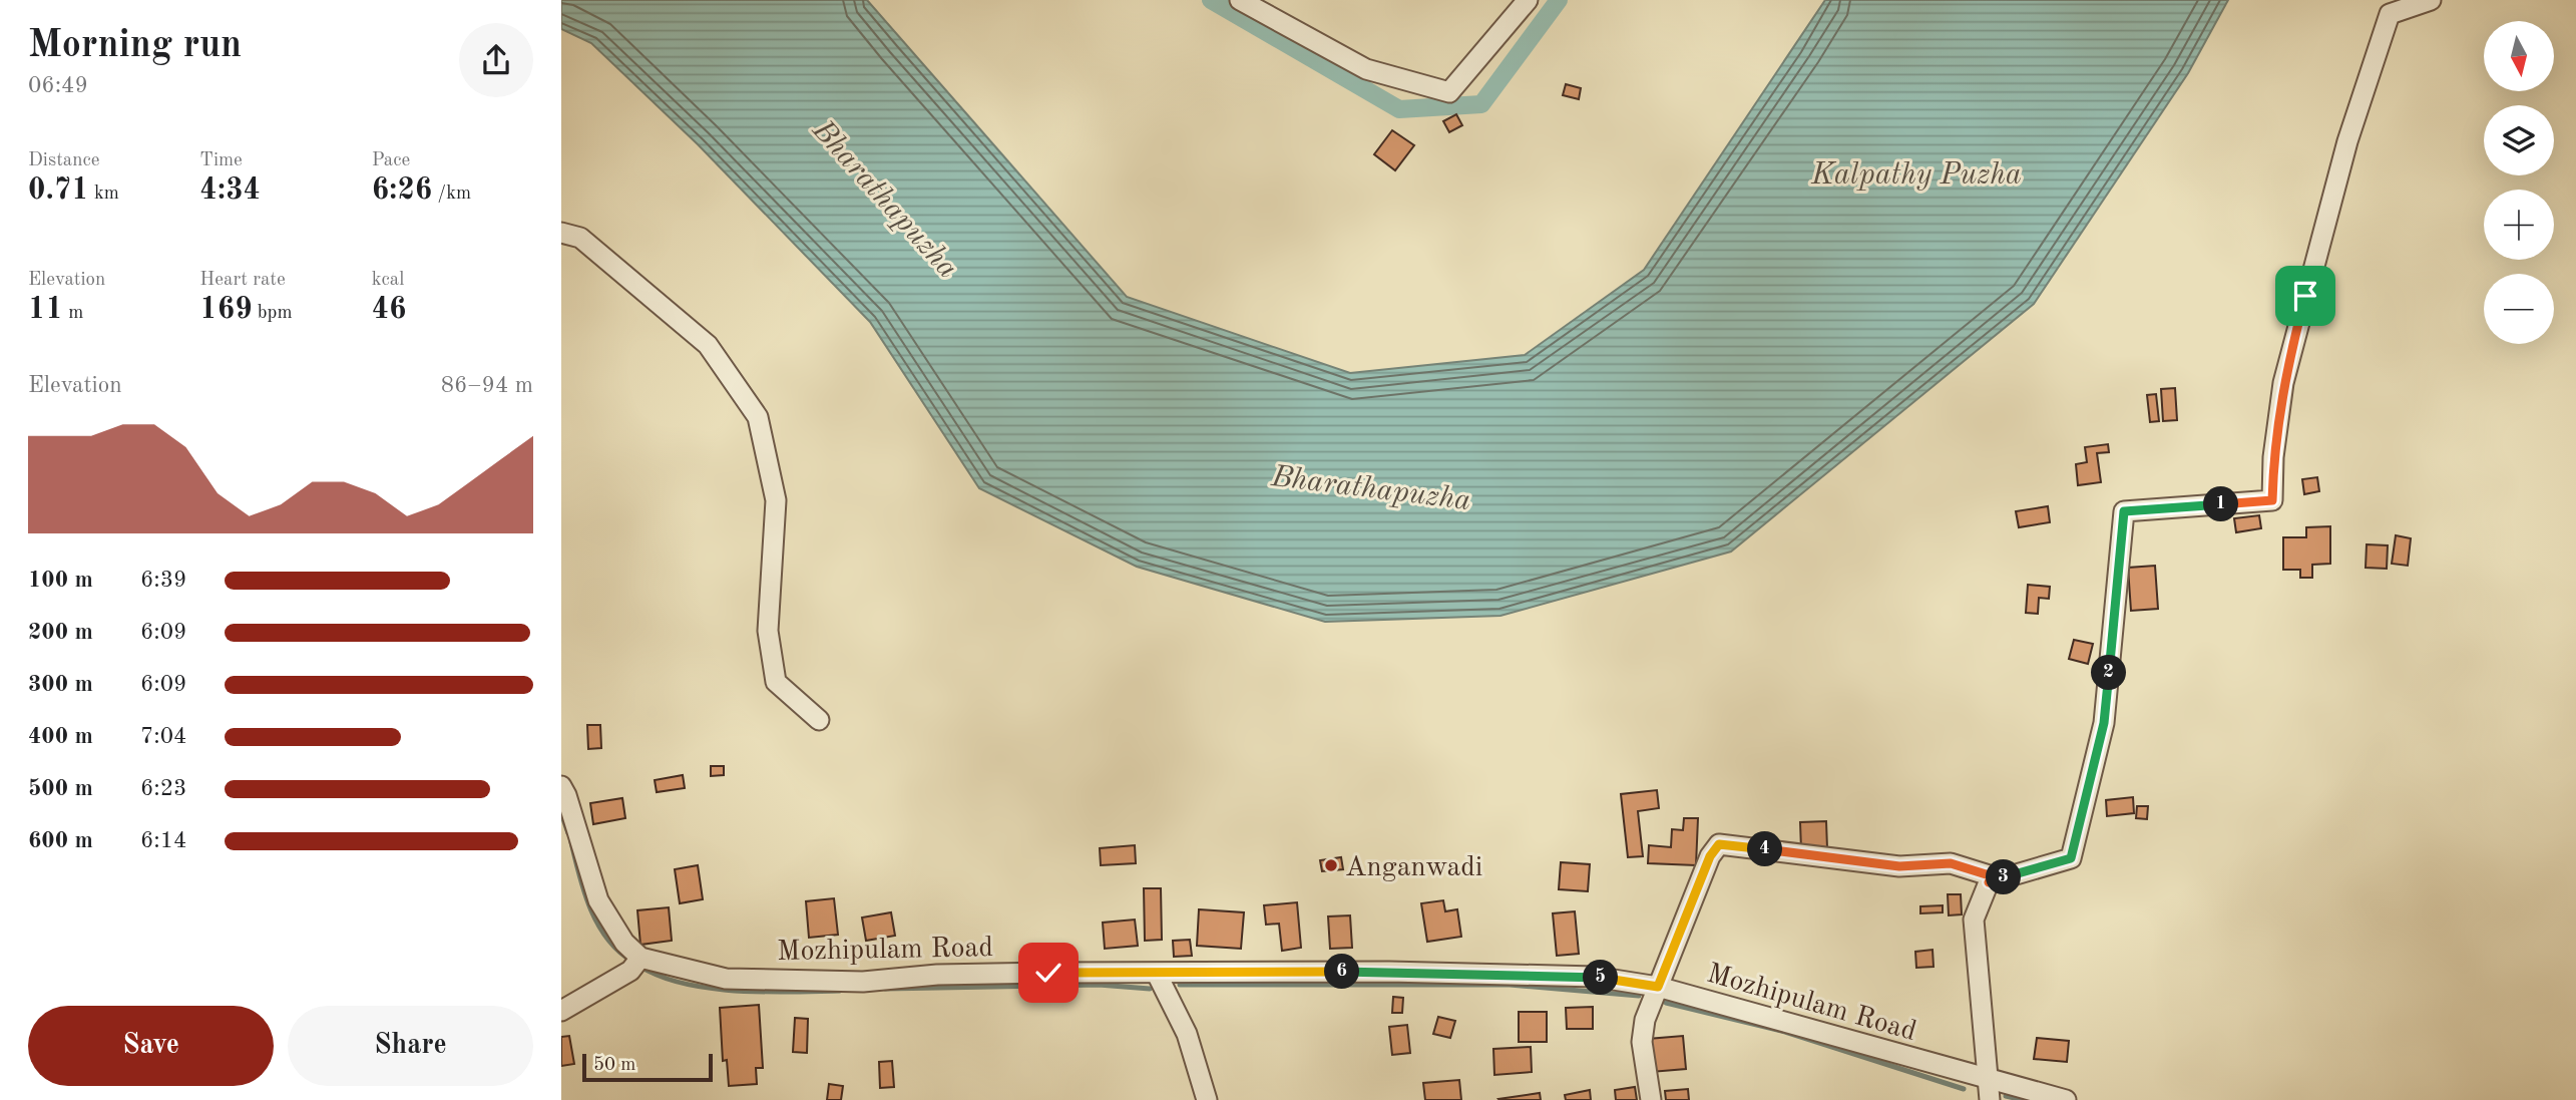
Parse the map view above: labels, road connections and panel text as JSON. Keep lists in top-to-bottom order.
{
  "streets": {
    "street": ["Mozhipulam Road"]
  },
  "water": ["Kalpathy Puzha", "Bharathapuzha"],
  "places": ["Anganwadi"],
  "scale_bar": "50 m",
  "north": "bottom",
  "page": {
    "heading": ["Morning run", "06:49"],
    "map_buttons": ["+", "−"],
    "stats": [
      ["Distance", "0.71 km"],
      ["Time", "4:34"],
      ["Pace", "6:26 /km"],
      ["Elevation", "11 m"],
      ["Heart rate", "169 bpm"],
      ["kcal", "46"]
    ],
    "chart": ["Elevation", "86–94 m"],
    "pins": [
      "1",
      "2",
      "4",
      "3",
      "6",
      "5"
    ],
    "list": [
      {
        "name": "100 m",
        "note": "6:39"
      },
      {
        "name": "200 m",
        "note": "6:09"
      },
      {
        "name": "300 m",
        "note": "6:09"
      },
      {
        "name": "400 m",
        "note": "7:04"
      },
      {
        "name": "500 m",
        "note": "6:23"
      },
      {
        "name": "600 m",
        "note": "6:14"
      }
    ],
    "buttons": ["Save", "Share"],
    "scale": "50 m"
  }
}
